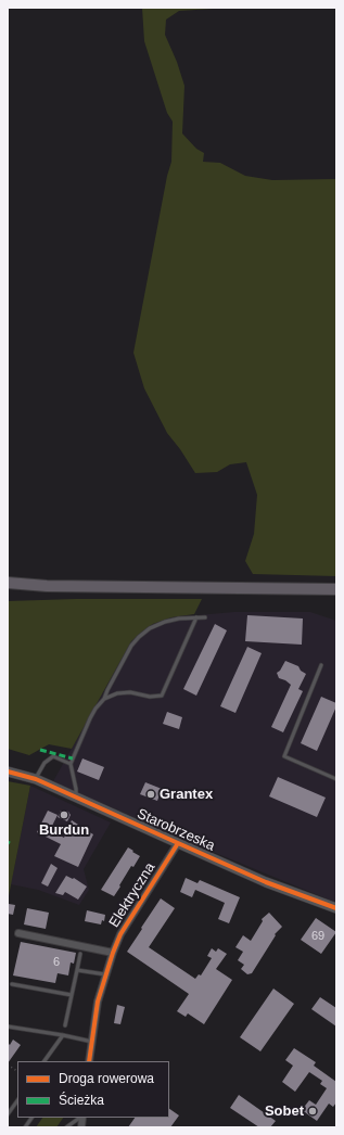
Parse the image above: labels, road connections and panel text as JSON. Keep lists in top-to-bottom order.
{
  "streets": {
    "street": ["Starobrzeska", "Elektryczna"]
  },
  "crossings": [
    ["Starobrzeska", "Elektryczna"]
  ],
  "places": ["Grantex", "Burdun", "Sobet"],
  "house_numbers": ["69", "6"],
  "legend": ["Droga rowerowa", "Ścieżka"]
}
